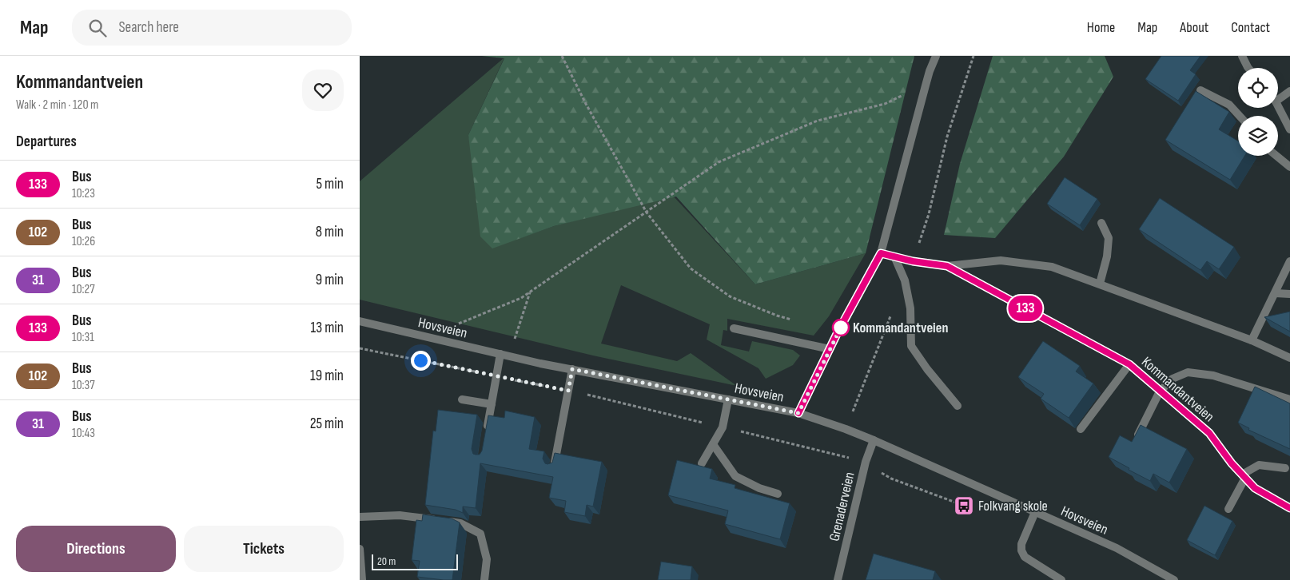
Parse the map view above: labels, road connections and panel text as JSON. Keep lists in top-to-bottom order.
{
  "streets": {
    "street": ["Hovsveien", "Kommandantveien", "Grenaderveien"]
  },
  "crossings": [
    ["Hovsveien", "Grenaderveien"]
  ],
  "places": {
    "other": ["Kommandantveien"],
    "bus stop": ["Folkvang skole"]
  },
  "lines": ["bus line 133"],
  "scale_bar": "20 m",
  "page": {
    "header": "Map",
    "search": "Search here",
    "nav": [
      "Home",
      "Map",
      "About",
      "Contact"
    ],
    "heading": [
      ["Kommandantveien", "Walk · 2 min · 120 m"],
      "Departures"
    ],
    "on_map": "133",
    "list": [
      {
        "mark": "133",
        "name": "Bus",
        "note": "10:23",
        "value": "5 min"
      },
      {
        "mark": "102",
        "name": "Bus",
        "note": "10:26",
        "value": "8 min"
      },
      {
        "mark": "31",
        "name": "Bus",
        "note": "10:27",
        "value": "9 min"
      },
      {
        "mark": "133",
        "name": "Bus",
        "note": "10:31",
        "value": "13 min"
      },
      {
        "mark": "102",
        "name": "Bus",
        "note": "10:37",
        "value": "19 min"
      },
      {
        "mark": "31",
        "name": "Bus",
        "note": "10:43",
        "value": "25 min"
      }
    ],
    "buttons": ["Directions", "Tickets"],
    "scale": "20 m"
  }
}
